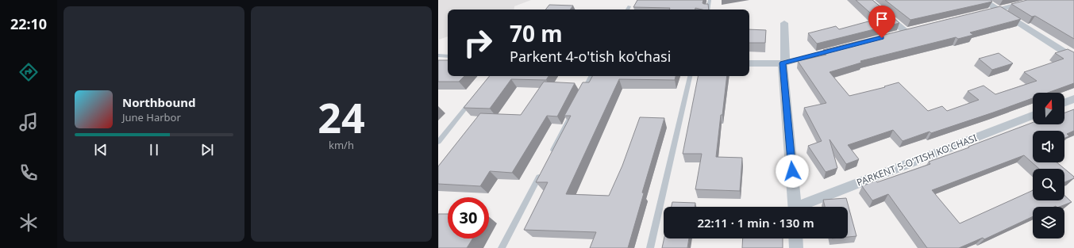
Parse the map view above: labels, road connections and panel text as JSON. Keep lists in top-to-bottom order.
{
  "streets": {
    "street": ["PARKENT 5-O'TISH KO'CHASI"]
  },
  "north": "top",
  "page": {
    "tabs": "22:10",
    "tile": ["24", "km/h"],
    "turn": ["70 m", "Parkent 4-o'tish ko'chasi"],
    "song": ["Northbound", "June Harbor"],
    "limit": "30",
    "trip": "22:11 · 1 min · 130 m"
  }
}
